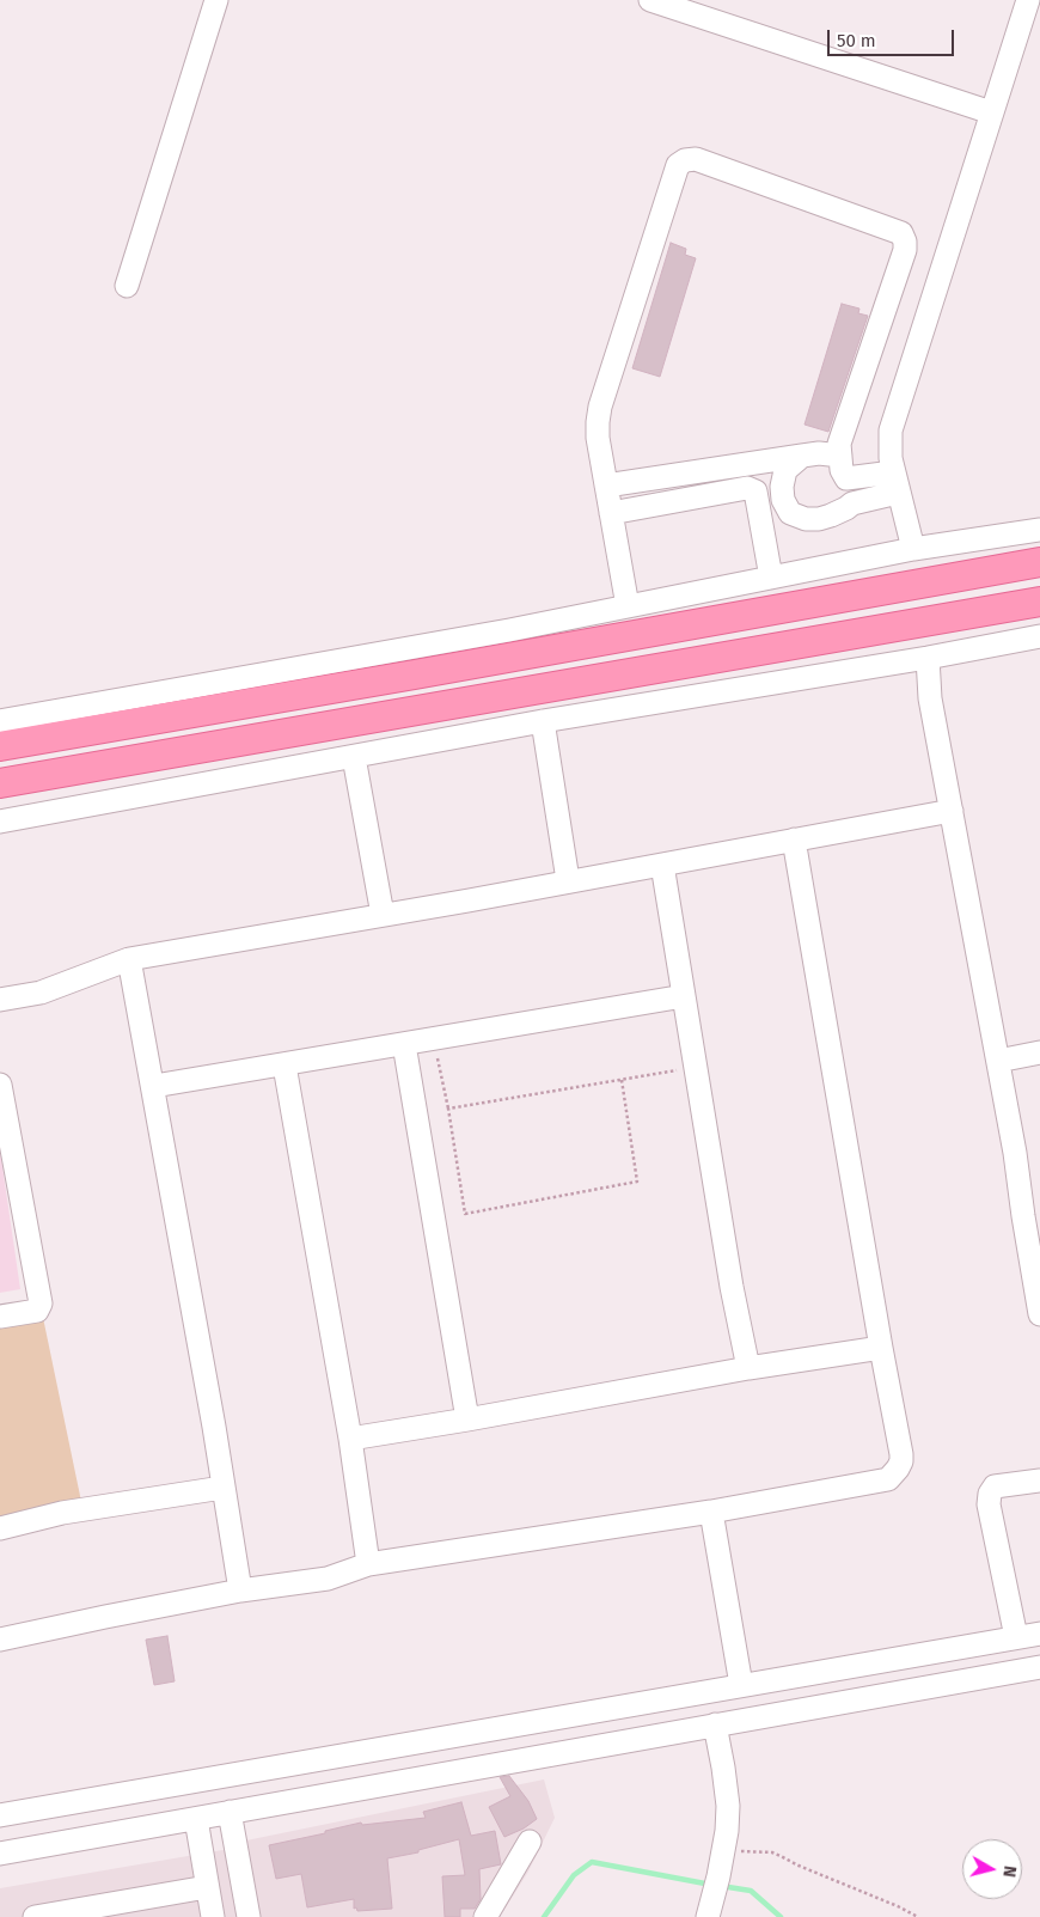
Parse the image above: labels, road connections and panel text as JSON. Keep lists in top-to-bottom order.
{
  "scale_bar": "50 m",
  "north": "right"
}
